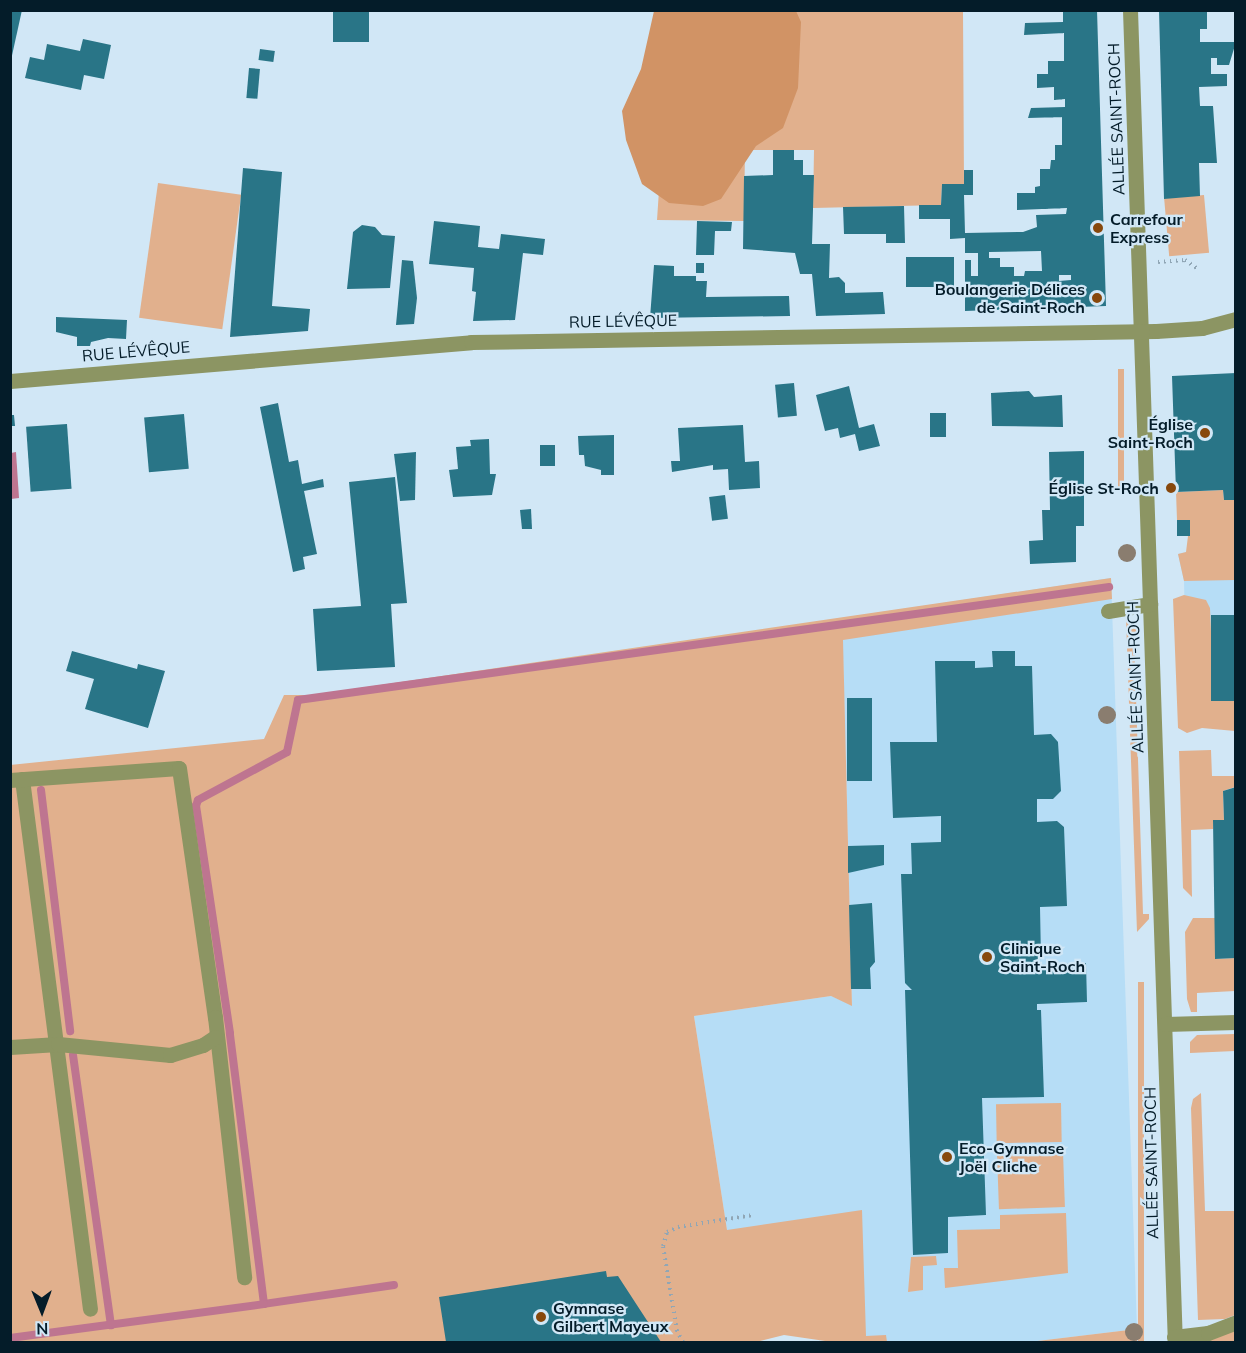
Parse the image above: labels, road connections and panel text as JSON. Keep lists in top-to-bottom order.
{
  "streets": {
    "street": ["ALLÉE SAINT-ROCH", "RUE LÉVÊQUE"]
  },
  "crossings": [
    ["ALLÉE SAINT-ROCH", "RUE LÉVÊQUE"]
  ],
  "places": [
    "Carrefour Express",
    "Boulangerie Délices de Saint-Roch",
    "Église Saint-Roch",
    "Église St-Roch",
    "Clinique Saint-Roch",
    "Eco-Gymnase Joël Cliche",
    "Gymnase Gilbert Mayeux"
  ],
  "north": "bottom"
}
